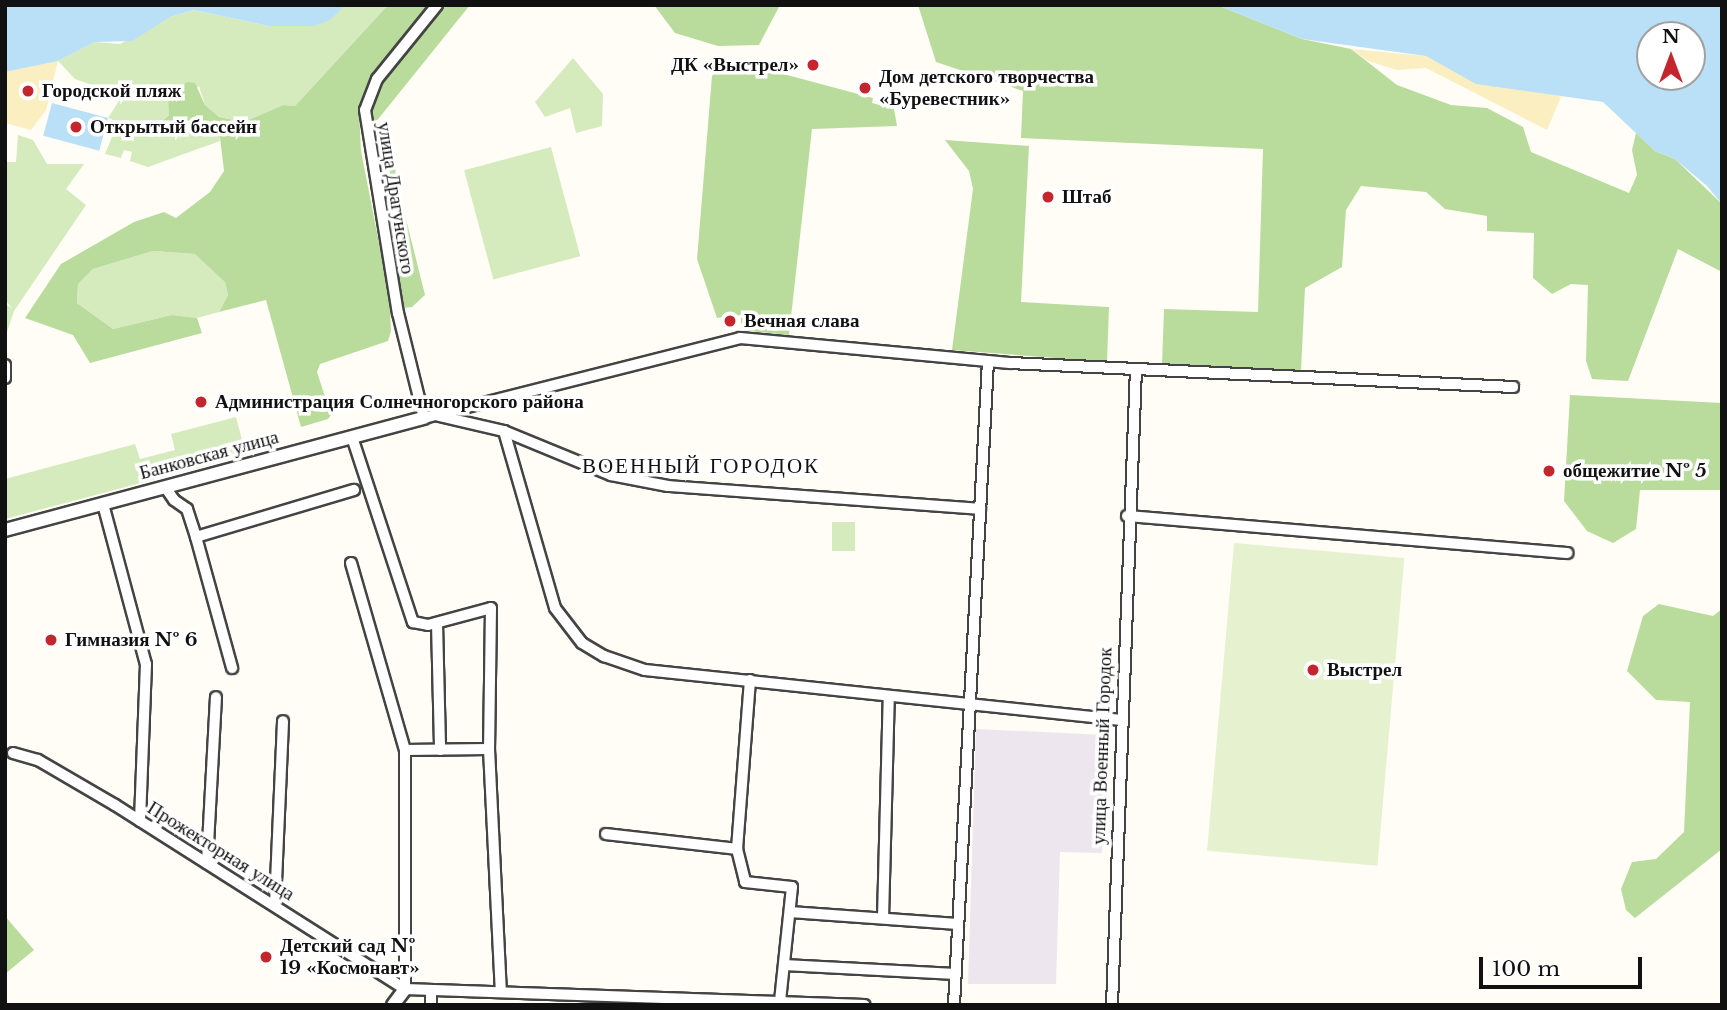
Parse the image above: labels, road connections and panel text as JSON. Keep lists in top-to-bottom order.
{
  "streets": {
    "street": [
      "улица Драгунского",
      "Банковская улица",
      "улица Военный Городок",
      "Прожекторная улица"
    ]
  },
  "crossings": [
    ["улица Драгунского", "Банковская улица"]
  ],
  "districts": ["ВОЕННЫЙ ГОРОДОК"],
  "places": [
    "ДК «Выстрел»",
    "Дом детского творчества «Буревестник»",
    "Городской пляж",
    "Открытый бассейн",
    "Штаб",
    "Вечная слава",
    "Администрация Солнечногорского района",
    "общежитие № 5",
    "Гимназия № 6",
    "Выстрел",
    "Детский сад № 19 «Космонавт»"
  ],
  "scale_bar": "100 m",
  "north": "top"
}
